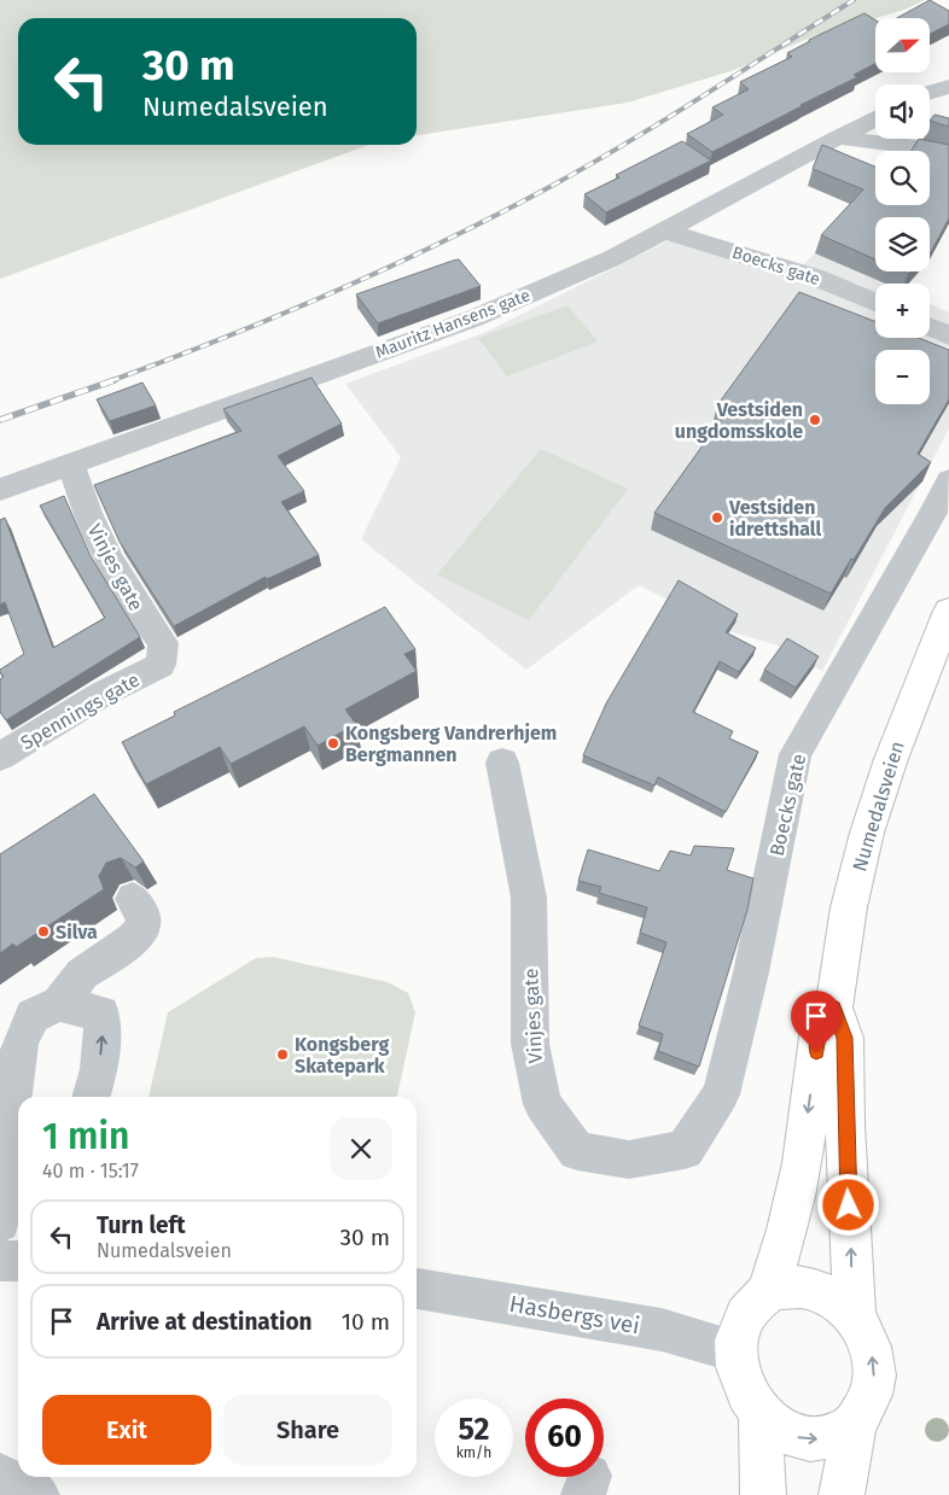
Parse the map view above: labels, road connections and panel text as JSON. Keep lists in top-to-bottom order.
{
  "streets": {
    "main road": ["Numedalsveien"],
    "street": [
      "Boecks gate",
      "Mauritz Hansens gate",
      "Vinjes gate",
      "Spennings gate",
      "Hasbergs vei"
    ]
  },
  "crossings": [
    ["Boecks gate", "Mauritz Hansens gate"],
    ["Boecks gate", "Vinjes gate"],
    ["Mauritz Hansens gate", "Vinjes gate"],
    ["Vinjes gate", "Spennings gate"],
    ["Numedalsveien", "Hasbergs vei"]
  ],
  "places": [
    "Vestsiden ungdomsskole",
    "Vestsiden idrettshall",
    "Kongsberg Vandrerhjem Bergmannen",
    "Silva",
    "Kongsberg Skatepark"
  ],
  "north": "right",
  "page": {
    "map_buttons": ["+", "−"],
    "turn": ["30 m", "Numedalsveien"],
    "heading": ["1 min", "40 m · 15:17"],
    "list": [
      {
        "name": "Turn left",
        "note": "Numedalsveien",
        "value": "30 m"
      },
      {
        "name": "Arrive at destination",
        "value": "10 m"
      }
    ],
    "buttons": ["Exit", "Share"],
    "speed": "52 km/h",
    "limit": "60"
  }
}
